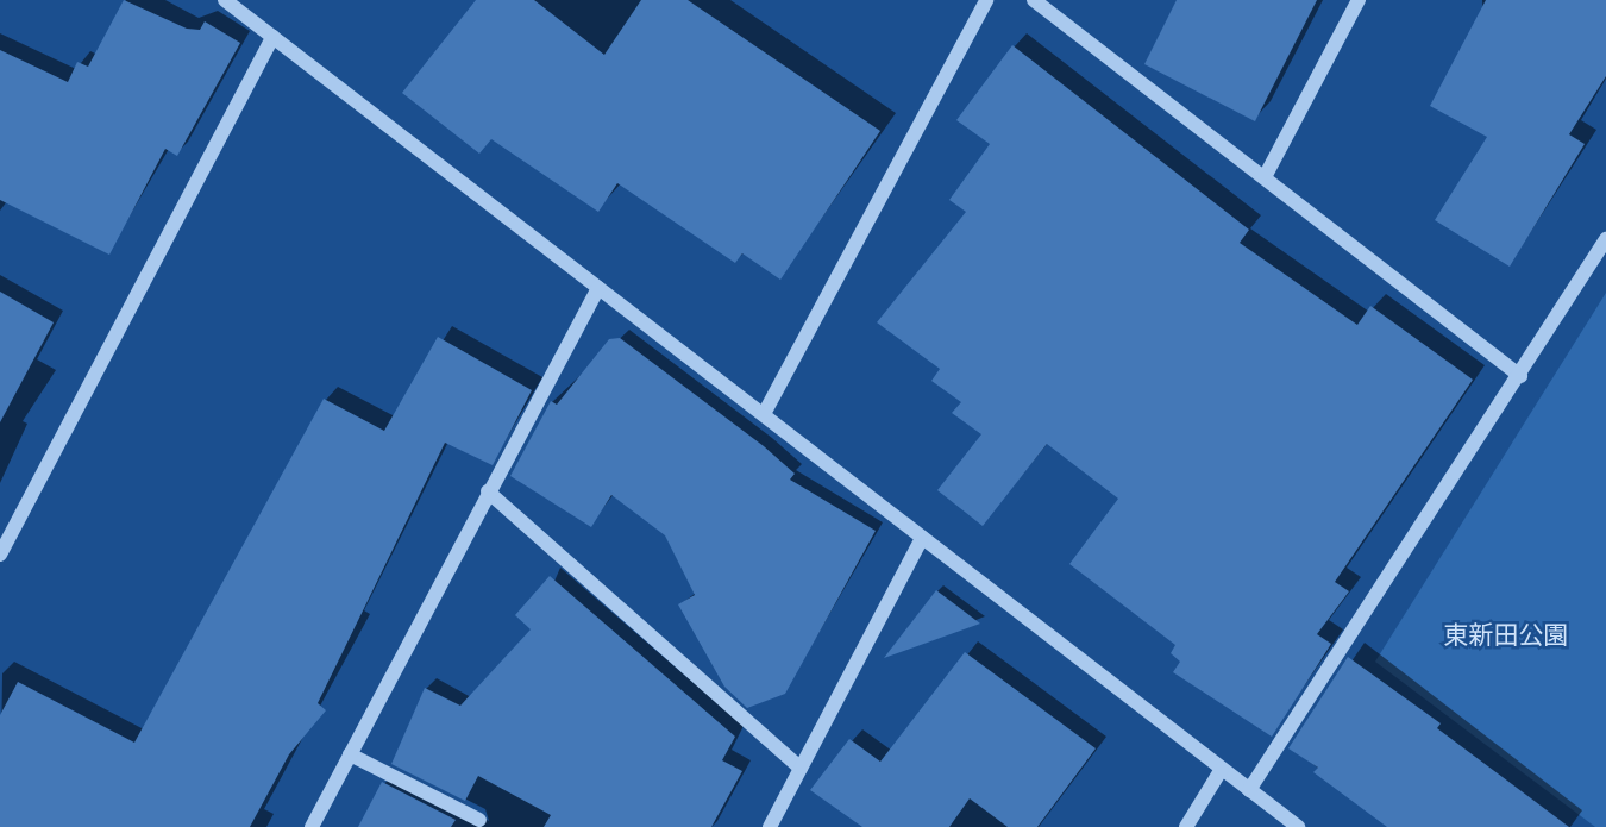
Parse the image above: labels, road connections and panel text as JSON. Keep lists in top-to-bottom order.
{
  "parks": ["東新田公園"]
}
